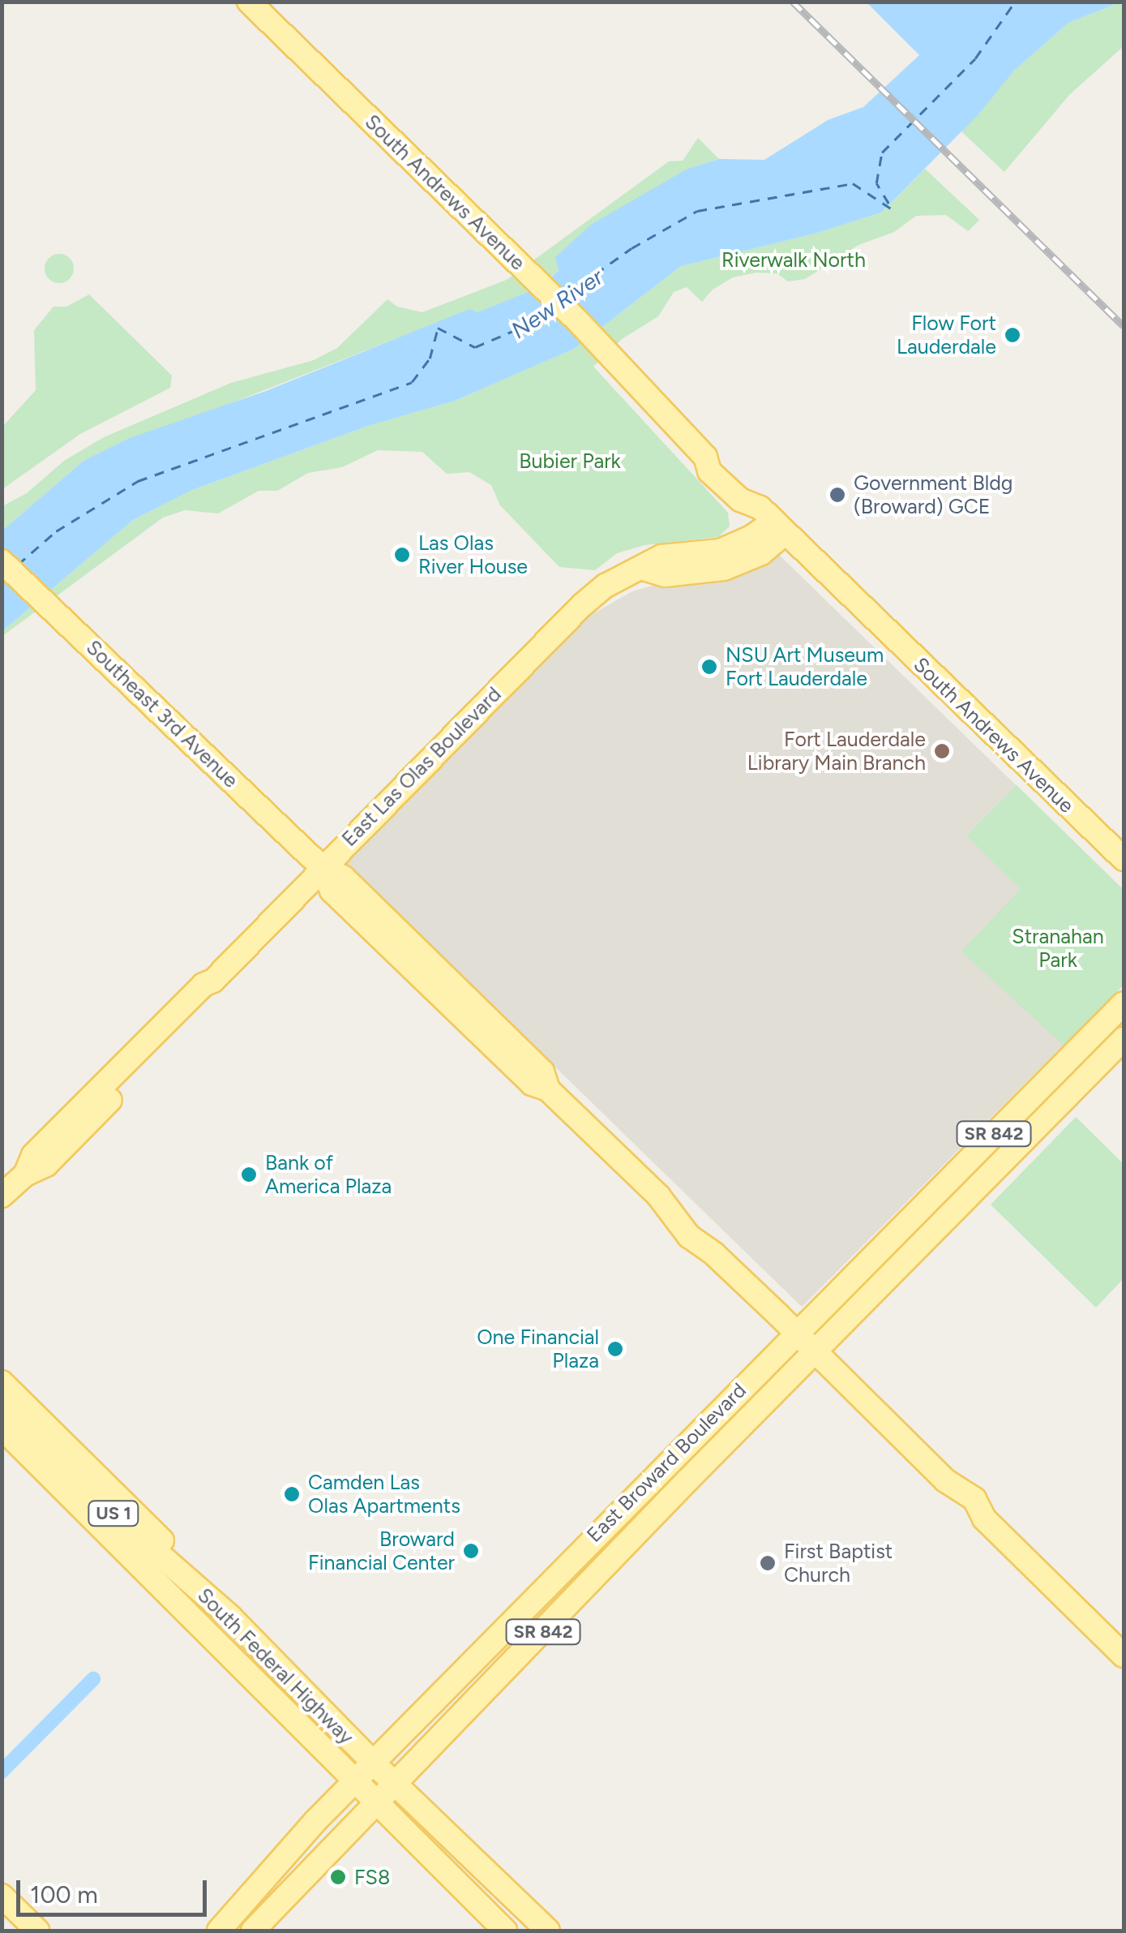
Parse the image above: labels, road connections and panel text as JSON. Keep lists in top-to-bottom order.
{
  "streets": {
    "main road": [
      "South Andrews Avenue",
      "Southeast 3rd Avenue",
      "East Las Olas Boulevard",
      "SR 842",
      "East Broward Boulevard",
      "US 1",
      "South Federal Highway"
    ]
  },
  "crossings": [
    ["South Andrews Avenue", "East Las Olas Boulevard"],
    ["Southeast 3rd Avenue", "East Las Olas Boulevard"],
    ["Southeast 3rd Avenue", "East Broward Boulevard"],
    ["East Broward Boulevard", "US 1"],
    ["East Broward Boulevard", "South Federal Highway"],
    ["US 1", "South Federal Highway"]
  ],
  "water": ["New River"],
  "parks": ["Riverwalk North", "Bubier Park", "Stranahan Park"],
  "places": [
    "Flow Fort Lauderdale",
    "Government Bldg (Broward) GCE",
    "Las Olas River House",
    "NSU Art Museum Fort Lauderdale",
    "Fort Lauderdale Library Main Branch",
    "Bank of America Plaza",
    "One Financial Plaza",
    "Camden Las Olas Apartments",
    "Broward Financial Center",
    "First Baptist Church",
    "FS8"
  ],
  "scale_bar": "100 m"
}
